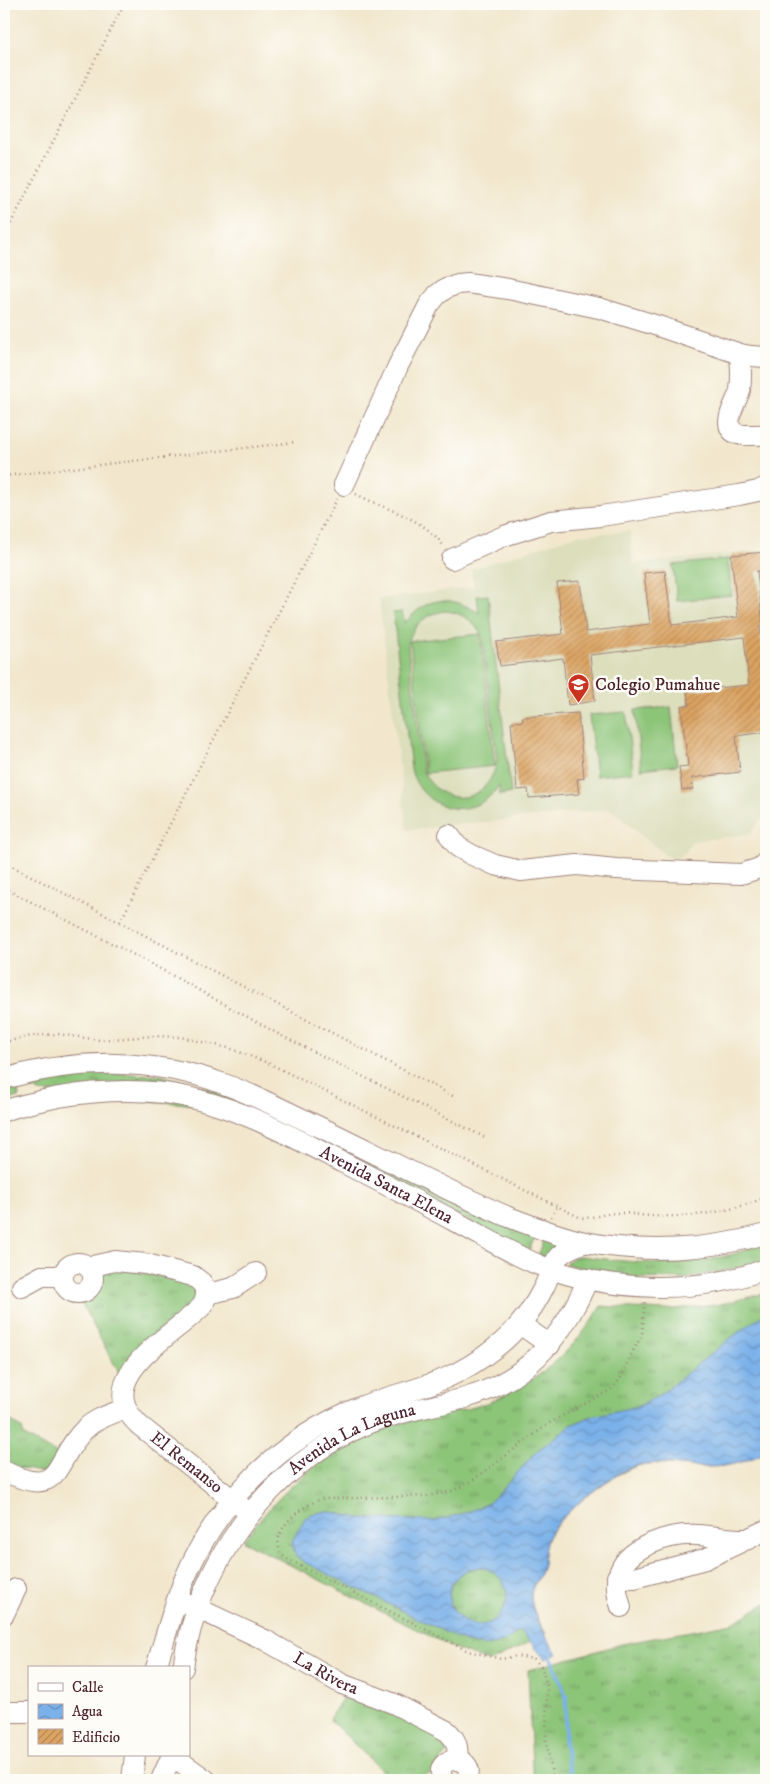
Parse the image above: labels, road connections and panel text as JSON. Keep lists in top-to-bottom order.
{
  "streets": {
    "street": [
      "Avenida Santa Elena",
      "Avenida La Laguna",
      "El Remanso",
      "La Rivera"
    ]
  },
  "crossings": [
    ["Avenida Santa Elena", "Avenida La Laguna"],
    ["Avenida La Laguna", "El Remanso"],
    ["Avenida La Laguna", "La Rivera"]
  ],
  "places": {
    "school or university": ["Colegio Pumahue"]
  },
  "legend": ["Calle", "Agua", "Edificio"]
}
